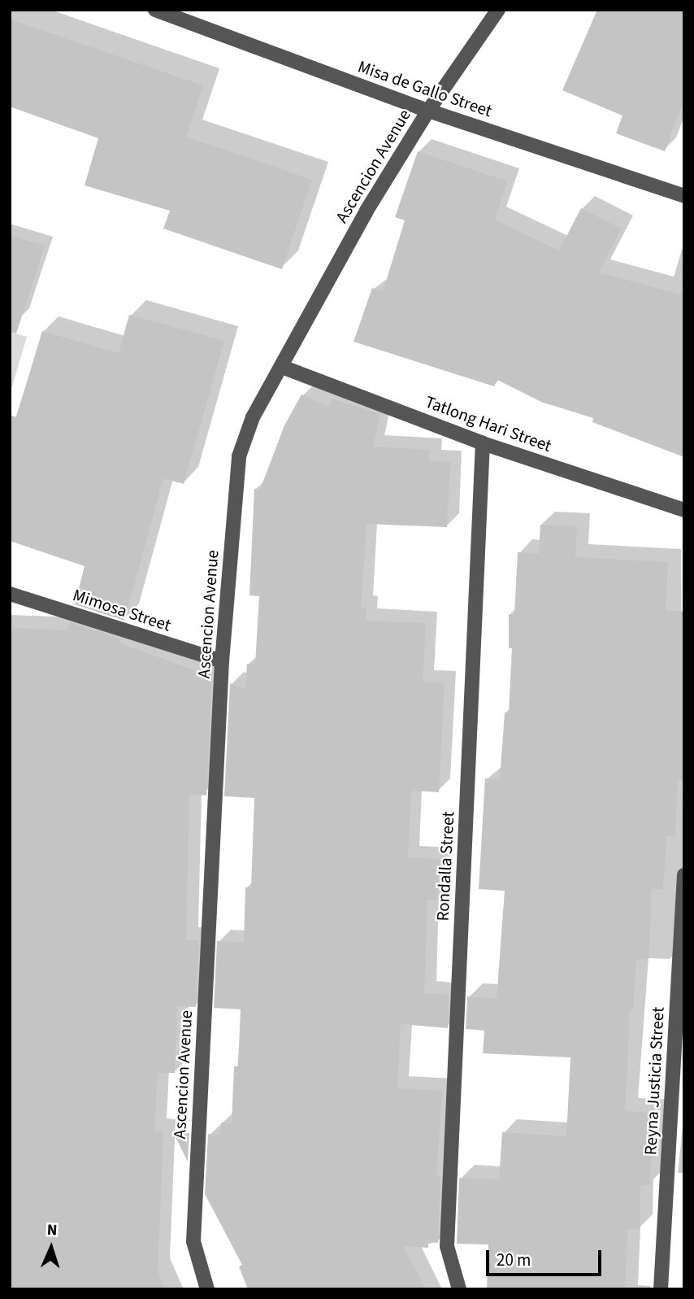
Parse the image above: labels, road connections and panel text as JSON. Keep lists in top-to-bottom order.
{
  "streets": {
    "street": [
      "Misa de Gallo Street",
      "Ascencion Avenue",
      "Tatlong Hari Street",
      "Mimosa Street",
      "Rondalla Street",
      "Reyna Justicia Street"
    ]
  },
  "crossings": [
    ["Misa de Gallo Street", "Ascencion Avenue"],
    ["Ascencion Avenue", "Tatlong Hari Street"],
    ["Ascencion Avenue", "Mimosa Street"],
    ["Tatlong Hari Street", "Rondalla Street"]
  ],
  "scale_bar": "20 m",
  "north": "top"
}
